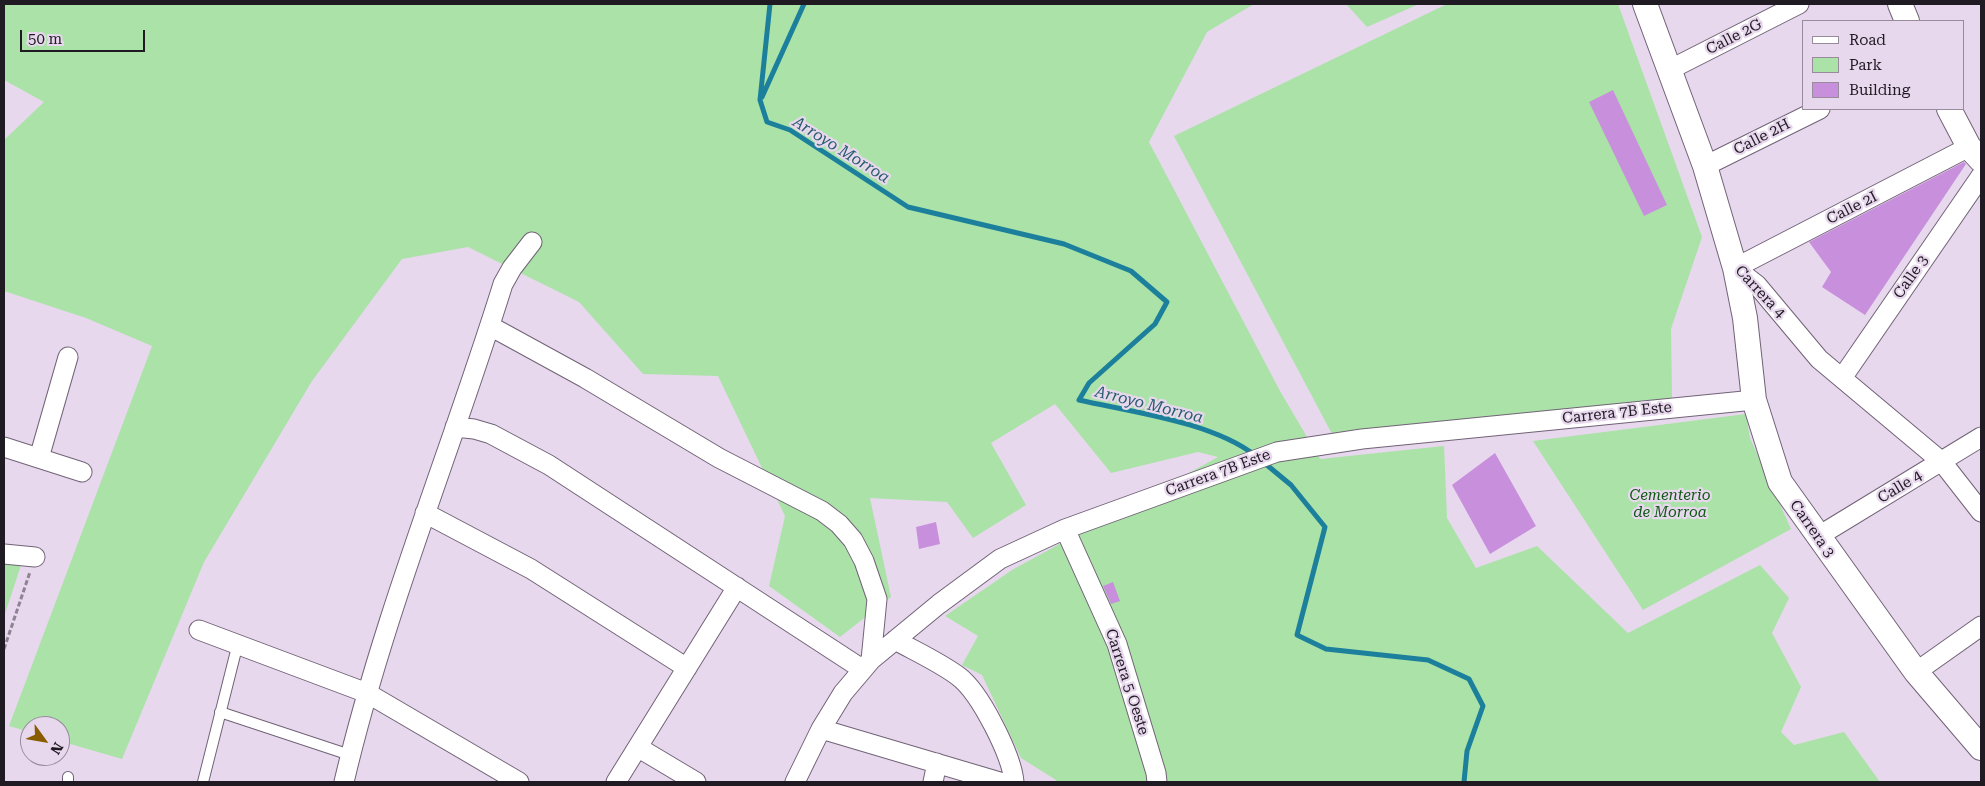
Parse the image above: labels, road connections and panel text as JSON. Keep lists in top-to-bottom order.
{
  "streets": {
    "street": [
      "Calle 2G",
      "Calle 2H",
      "Calle 2I",
      "Calle 3",
      "Carrera 4",
      "Carrera 7B Este",
      "Calle 4",
      "Carrera 3",
      "Carrera 5 Oeste"
    ]
  },
  "crossings": [
    ["Calle 2G", "Carrera 4"],
    ["Calle 2H", "Carrera 4"],
    ["Calle 2I", "Carrera 4"],
    ["Calle 2I", "Carrera 3"],
    ["Calle 3", "Carrera 4"],
    ["Carrera 4", "Calle 4"],
    ["Carrera 4", "Carrera 3"],
    ["Carrera 7B Este", "Carrera 3"],
    ["Carrera 7B Este", "Carrera 5 Oeste"],
    ["Calle 4", "Carrera 3"]
  ],
  "water": ["Arroyo Morroa"],
  "parks": ["Cementerio de Morroa"],
  "legend": ["Road", "Park", "Building"],
  "scale_bar": "50 m",
  "north": "bottom right"
}
